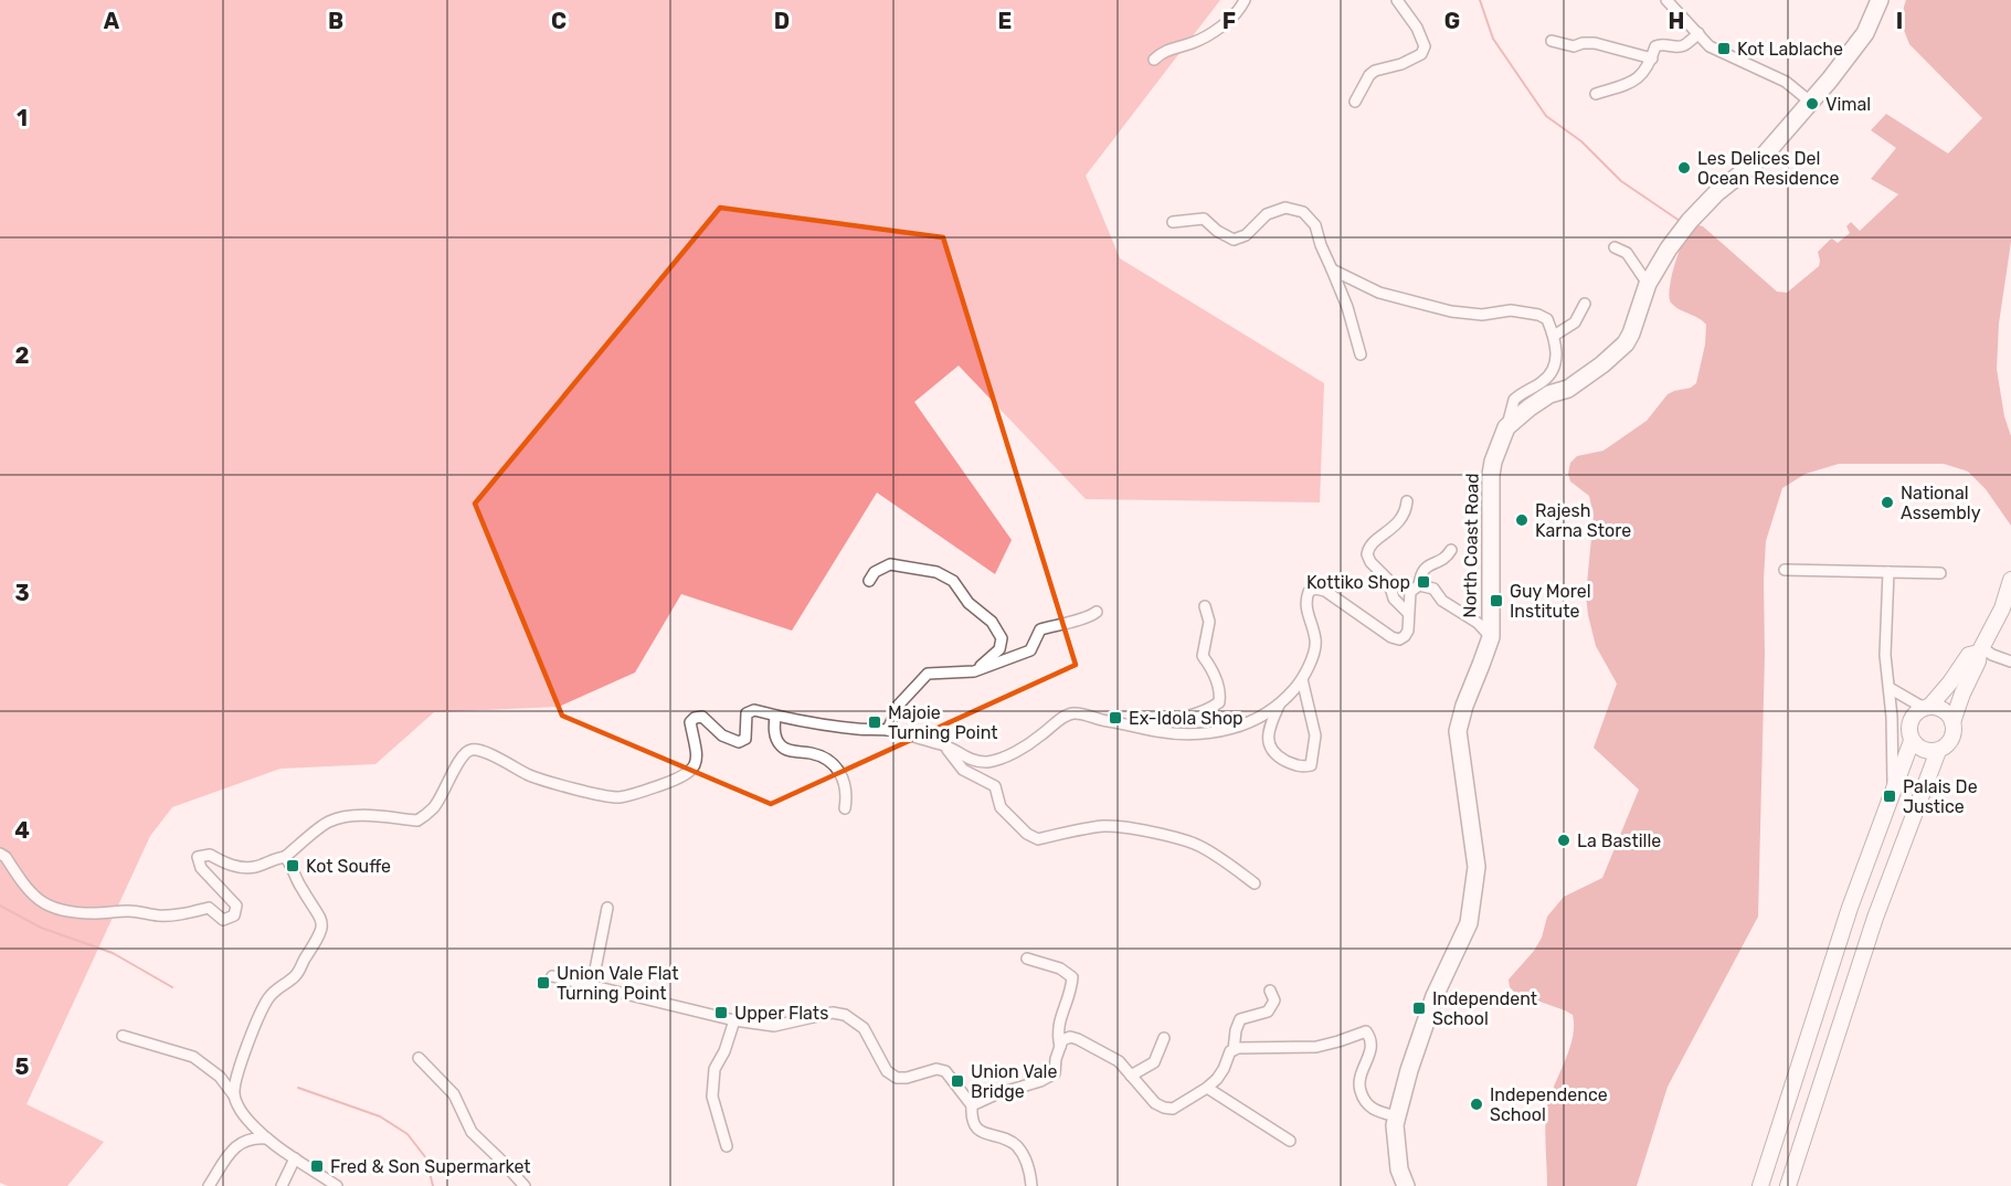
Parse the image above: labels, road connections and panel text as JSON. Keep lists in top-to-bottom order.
{
  "streets": {
    "main road": ["North Coast Road"]
  },
  "places": {
    "transit": [
      "Kot Lablache",
      "Kottiko Shop",
      "Guy Morel Institute",
      "Ex-Idola Shop",
      "Majoie Turning Point",
      "Palais De Justice",
      "Kot Souffe",
      "Union Vale Flat Turning Point",
      "Independent School",
      "Upper Flats",
      "Union Vale Bridge",
      "Fred & Son Supermarket"
    ],
    "other": [
      "Vimal",
      "Les Delices Del Ocean Residence",
      "National Assembly",
      "Rajesh Karna Store",
      "La Bastille",
      "Independence School"
    ]
  },
  "grid": {
    "columns": [
      "A",
      "B",
      "C",
      "D",
      "E",
      "F",
      "G",
      "H",
      "I"
    ],
    "rows": [
      "1",
      "2",
      "3",
      "4",
      "5"
    ]
  }
}
